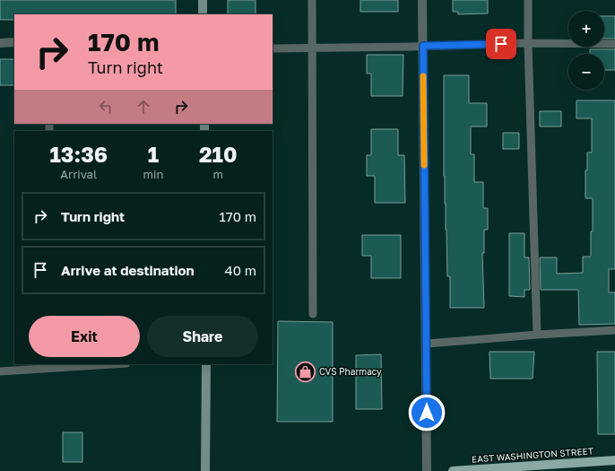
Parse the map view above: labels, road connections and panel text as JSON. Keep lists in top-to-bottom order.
{
  "streets": {
    "main road": ["EAST WASHINGTON STREET"]
  },
  "places": {
    "shop": ["CVS Pharmacy"]
  },
  "page": {
    "map_buttons": ["+", "−"],
    "turn": ["170 m", "Turn right"],
    "eta": [
      "13:36",
      "Arrival",
      "1",
      "min",
      "210",
      "m"
    ],
    "list": [
      {
        "name": "Turn right",
        "value": "170 m"
      },
      {
        "name": "Arrive at destination",
        "value": "40 m"
      }
    ],
    "buttons": ["Exit", "Share"]
  }
}
